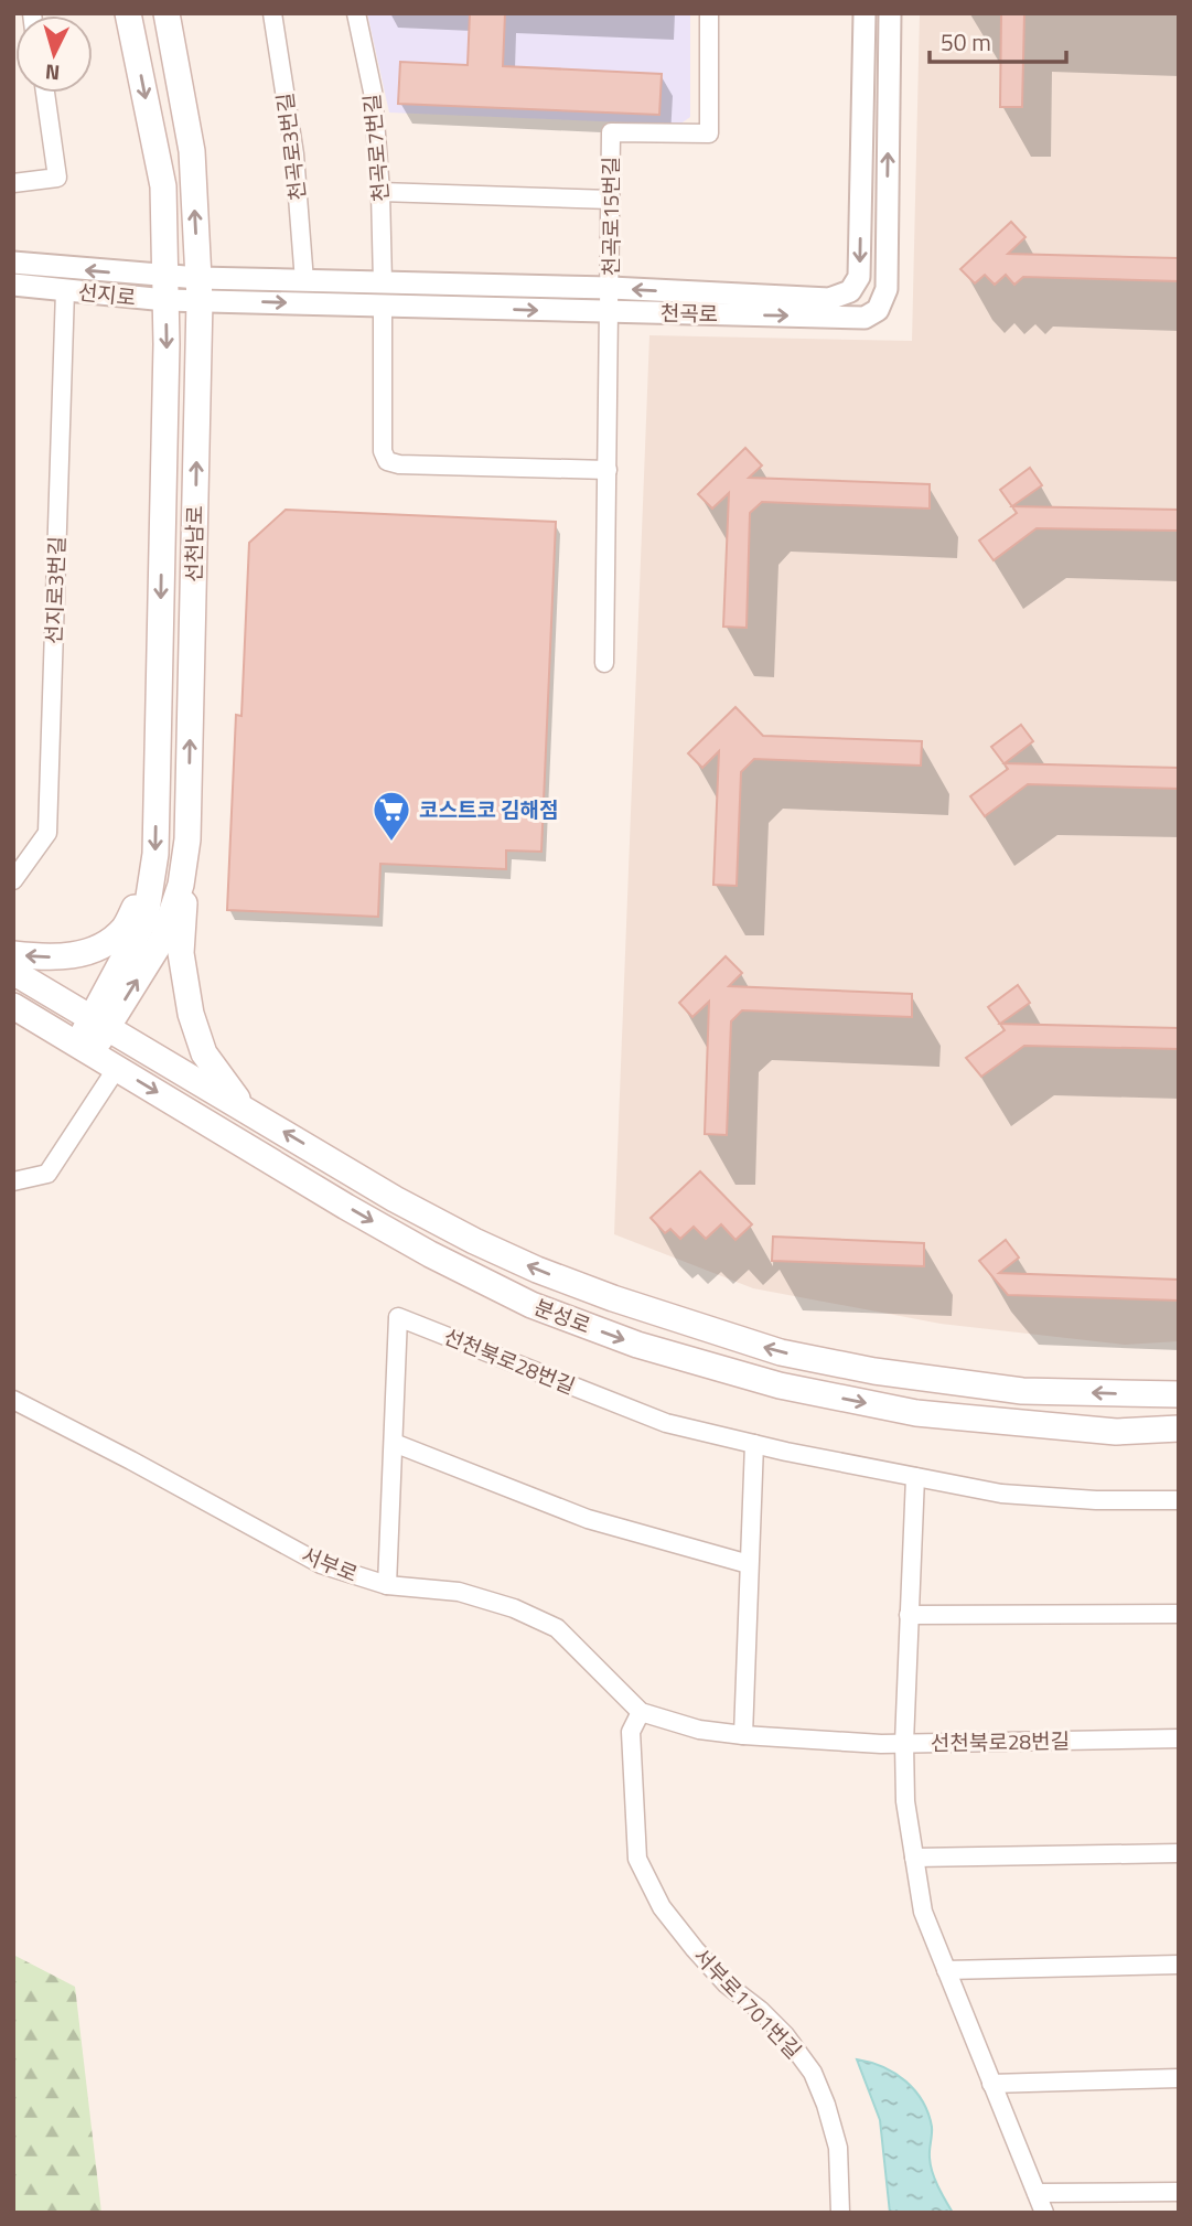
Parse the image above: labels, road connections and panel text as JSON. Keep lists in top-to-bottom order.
{
  "streets": {
    "main road": ["선천남로", "분성로"],
    "street": [
      "천곡로3번길",
      "천곡로7번길",
      "천곡로15번길",
      "선지로",
      "천곡로",
      "선지로3번길",
      "선천북로28번길",
      "서부로",
      "서부로1701번길"
    ]
  },
  "crossings": [
    ["천곡로3번길", "천곡로"],
    ["천곡로7번길", "천곡로"],
    ["천곡로15번길", "천곡로"],
    ["선지로", "천곡로"],
    ["선지로", "선천남로"],
    ["선지로", "선지로3번길"],
    ["천곡로", "선천남로"],
    ["선천남로", "분성로"],
    ["서부로", "서부로1701번길"]
  ],
  "places": {
    "supermarket": ["코스트코 김해점"]
  },
  "scale_bar": "50 m",
  "north": "bottom"
}
